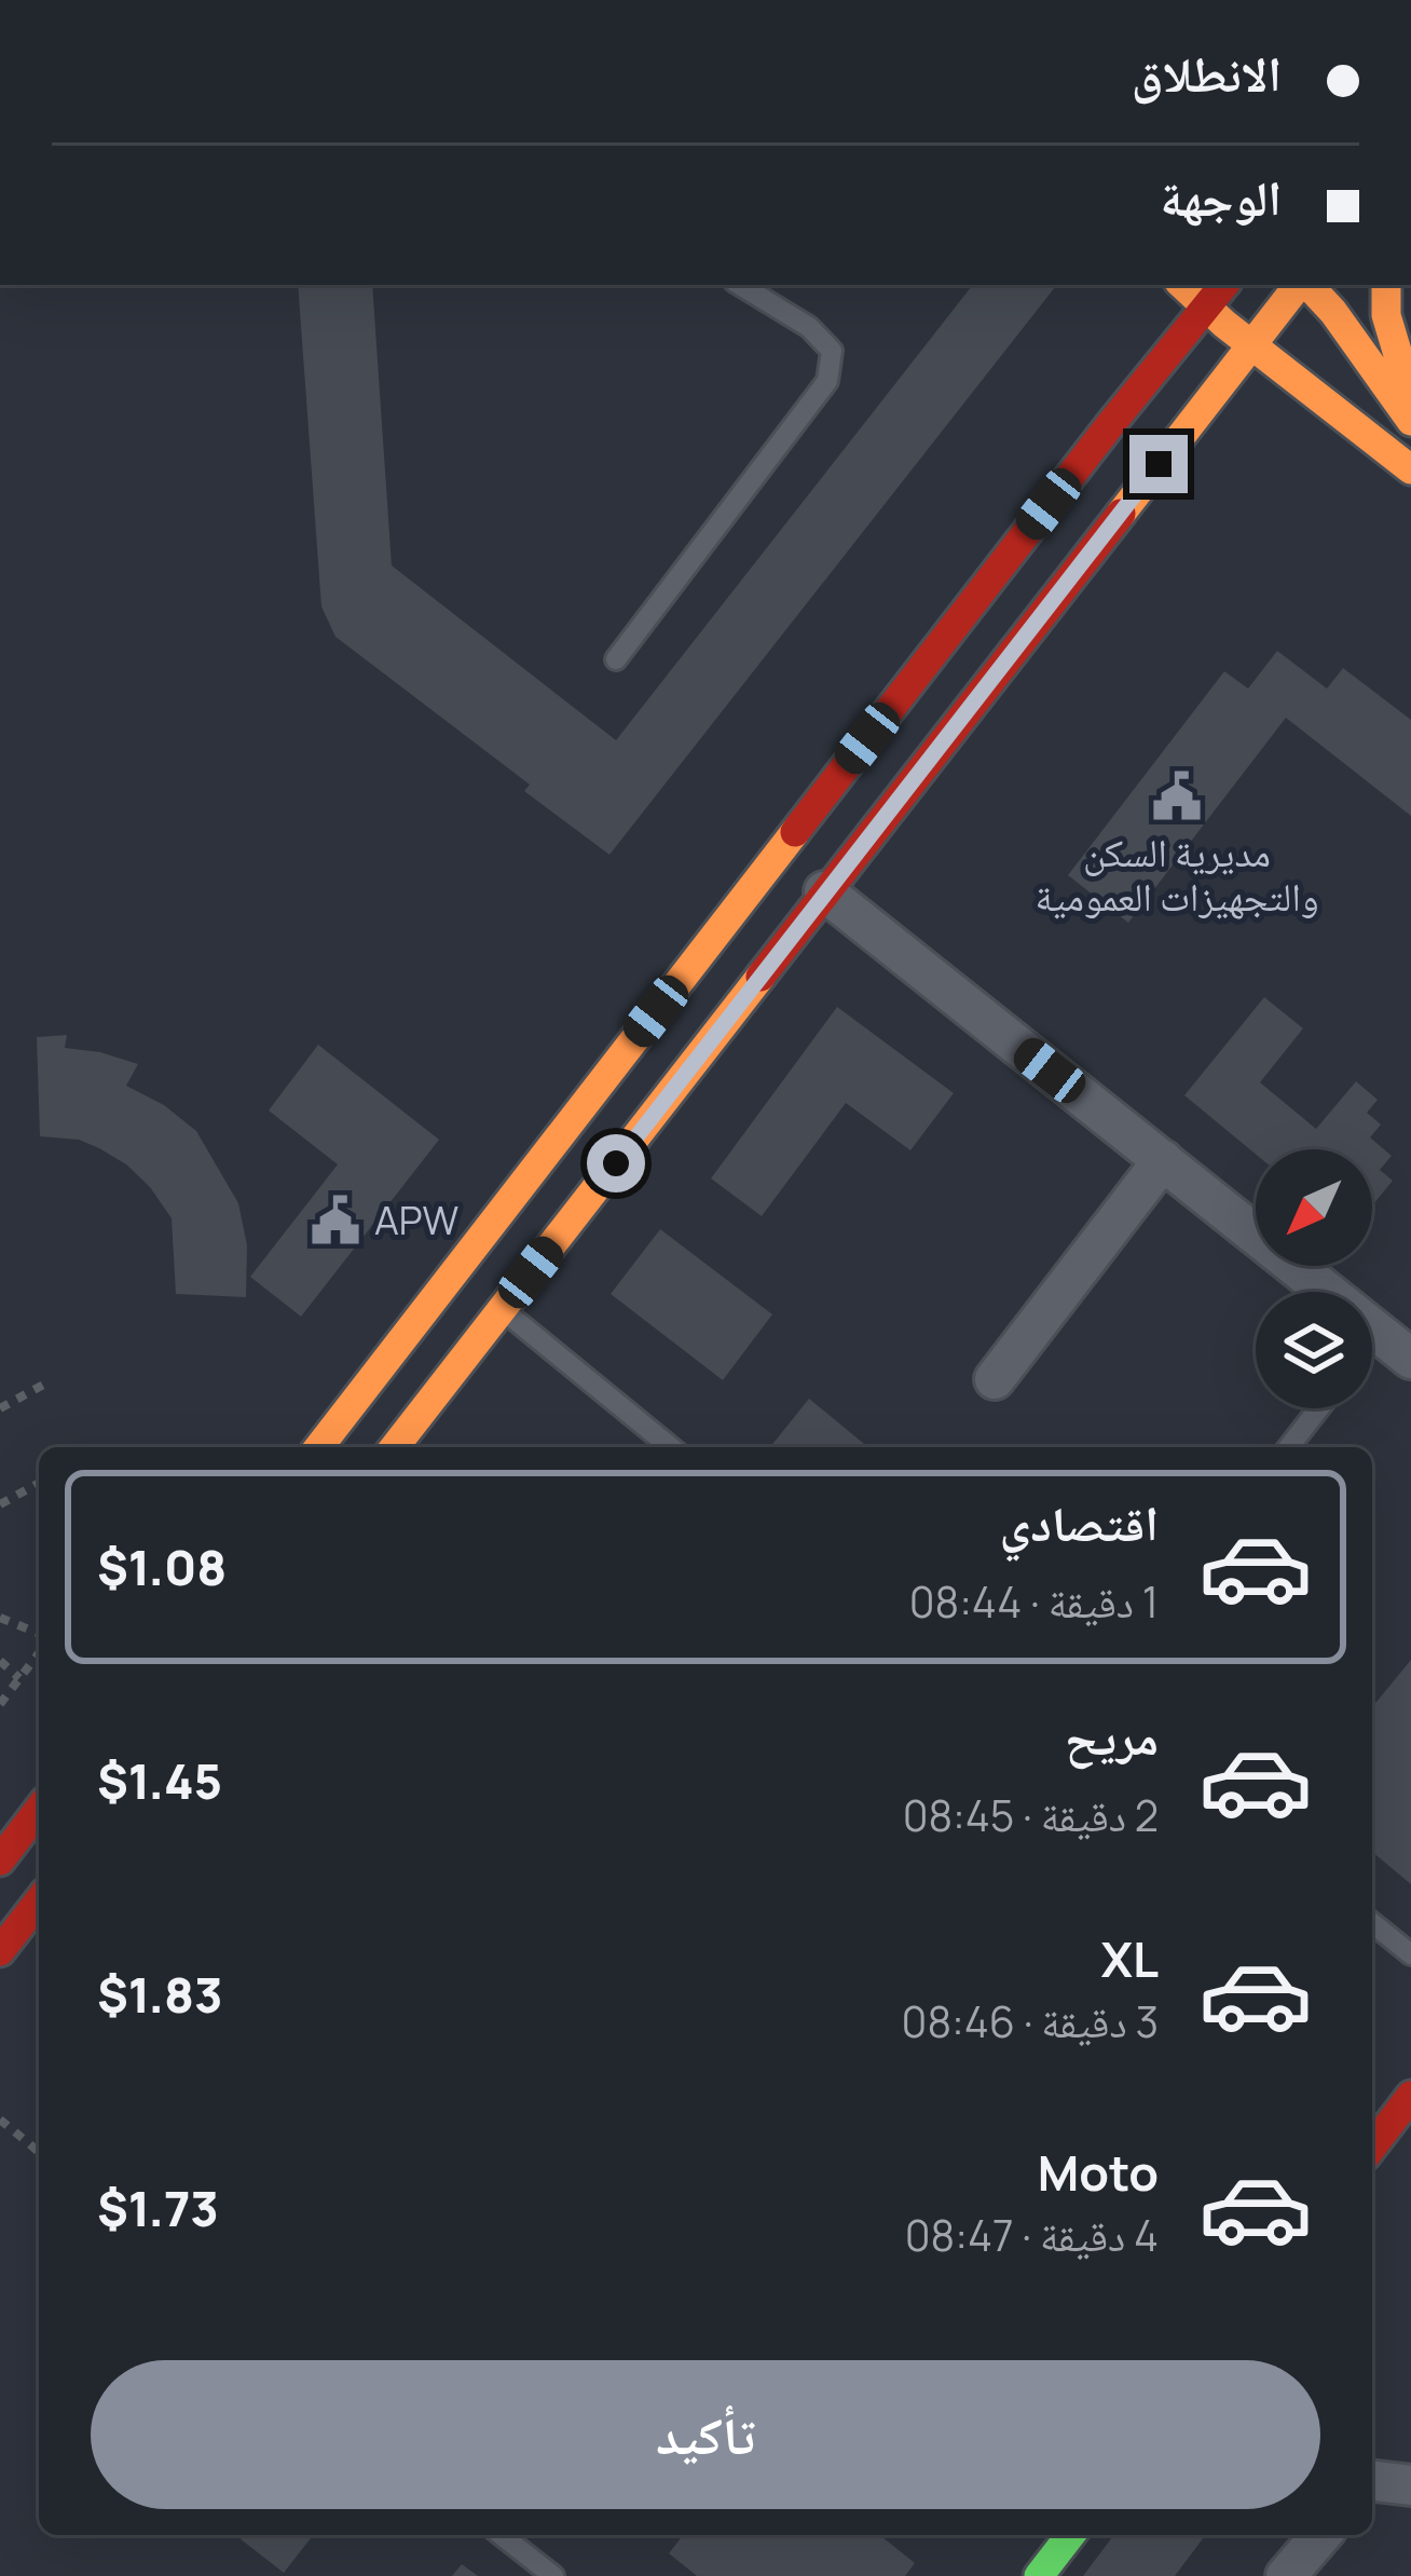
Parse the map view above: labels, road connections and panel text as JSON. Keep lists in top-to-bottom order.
{
  "places": {
    "public building": ["مديرية السكن والتجهيزات العمومية", "APW"]
  },
  "north": "bottom left",
  "page": {
    "banner": ["الانطلاق", "الوجهة"],
    "list": [
      {
        "name": "اقتصادي",
        "note": "1 دقيقة · 08:44",
        "value": "$1.08"
      },
      {
        "name": "مريح",
        "note": "2 دقيقة · 08:45",
        "value": "$1.45"
      },
      {
        "name": "XL",
        "note": "3 دقيقة · 08:46",
        "value": "$1.83"
      },
      {
        "name": "Moto",
        "note": "4 دقيقة · 08:47",
        "value": "$1.73"
      }
    ],
    "buttons": "تأكيد"
  }
}
